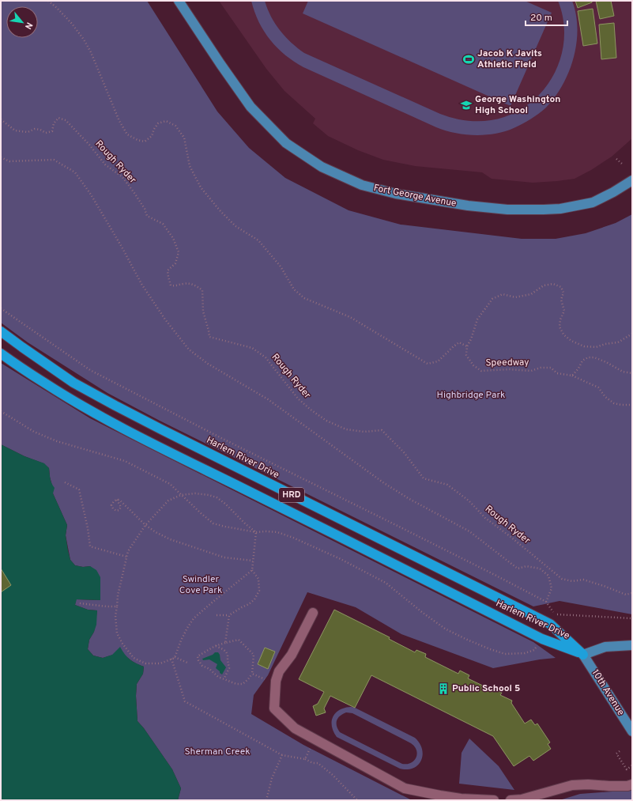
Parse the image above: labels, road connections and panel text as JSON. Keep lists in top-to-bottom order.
{
  "streets": {
    "highway": ["Harlem River Drive", "HRD"],
    "main road": ["Fort George Avenue", "10th Avenue"],
    "path": ["Rough Ryder", "Speedway"]
  },
  "crossings": [
    ["Harlem River Drive", "10th Avenue"]
  ],
  "parks": ["Highbridge Park", "Swindler Cove Park", "Sherman Creek"],
  "places": {
    "sports": ["Jacob K Javits Athletic Field"],
    "school or university": ["George Washington High School"],
    "building": ["Public School 5"]
  },
  "scale_bar": "20 m",
  "north": "bottom right"
}
